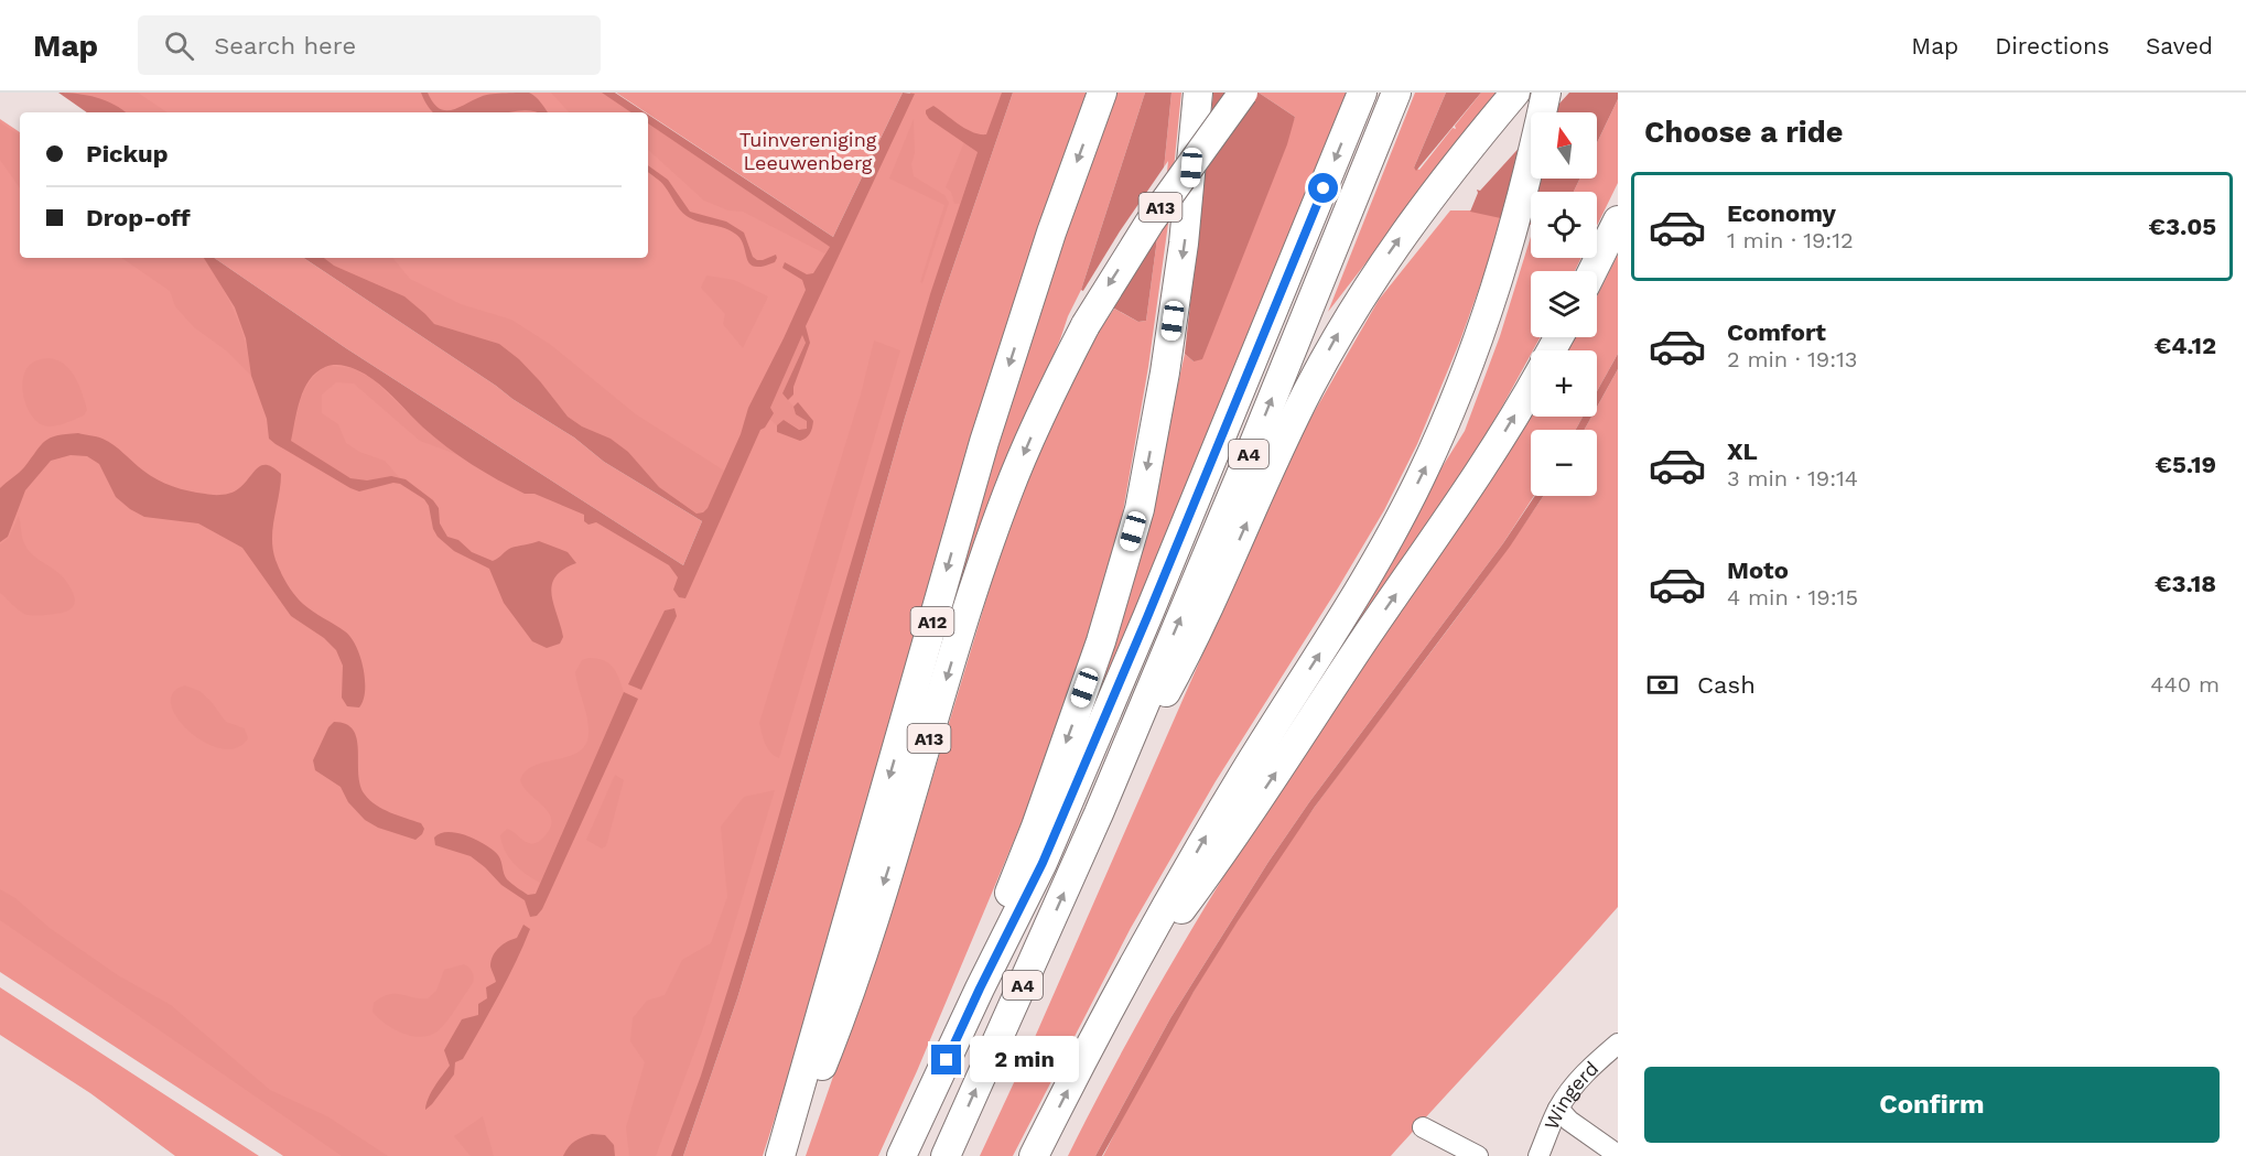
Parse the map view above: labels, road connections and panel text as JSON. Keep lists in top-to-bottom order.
{
  "streets": {
    "highway": ["A13", "A4", "A12"],
    "street": ["Wingerd"]
  },
  "parks": ["Tuinvereniging Leeuwenberg"],
  "north": "top",
  "page": {
    "header": "Map",
    "search": "Search here",
    "nav": ["Map", "Directions", "Saved"],
    "heading": "Choose a ride",
    "map_buttons": ["+", "−"],
    "banner": ["Pickup", "Drop-off"],
    "list": [
      {
        "name": "Economy",
        "note": "1 min · 19:12",
        "value": "€3.05"
      },
      {
        "name": "Comfort",
        "note": "2 min · 19:13",
        "value": "€4.12"
      },
      {
        "name": "XL",
        "note": "3 min · 19:14",
        "value": "€5.19"
      },
      {
        "name": "Moto",
        "note": "4 min · 19:15",
        "value": "€3.18"
      }
    ],
    "pay": ["Cash", "440 m"],
    "bubble": "2 min",
    "buttons": "Confirm"
  }
}
